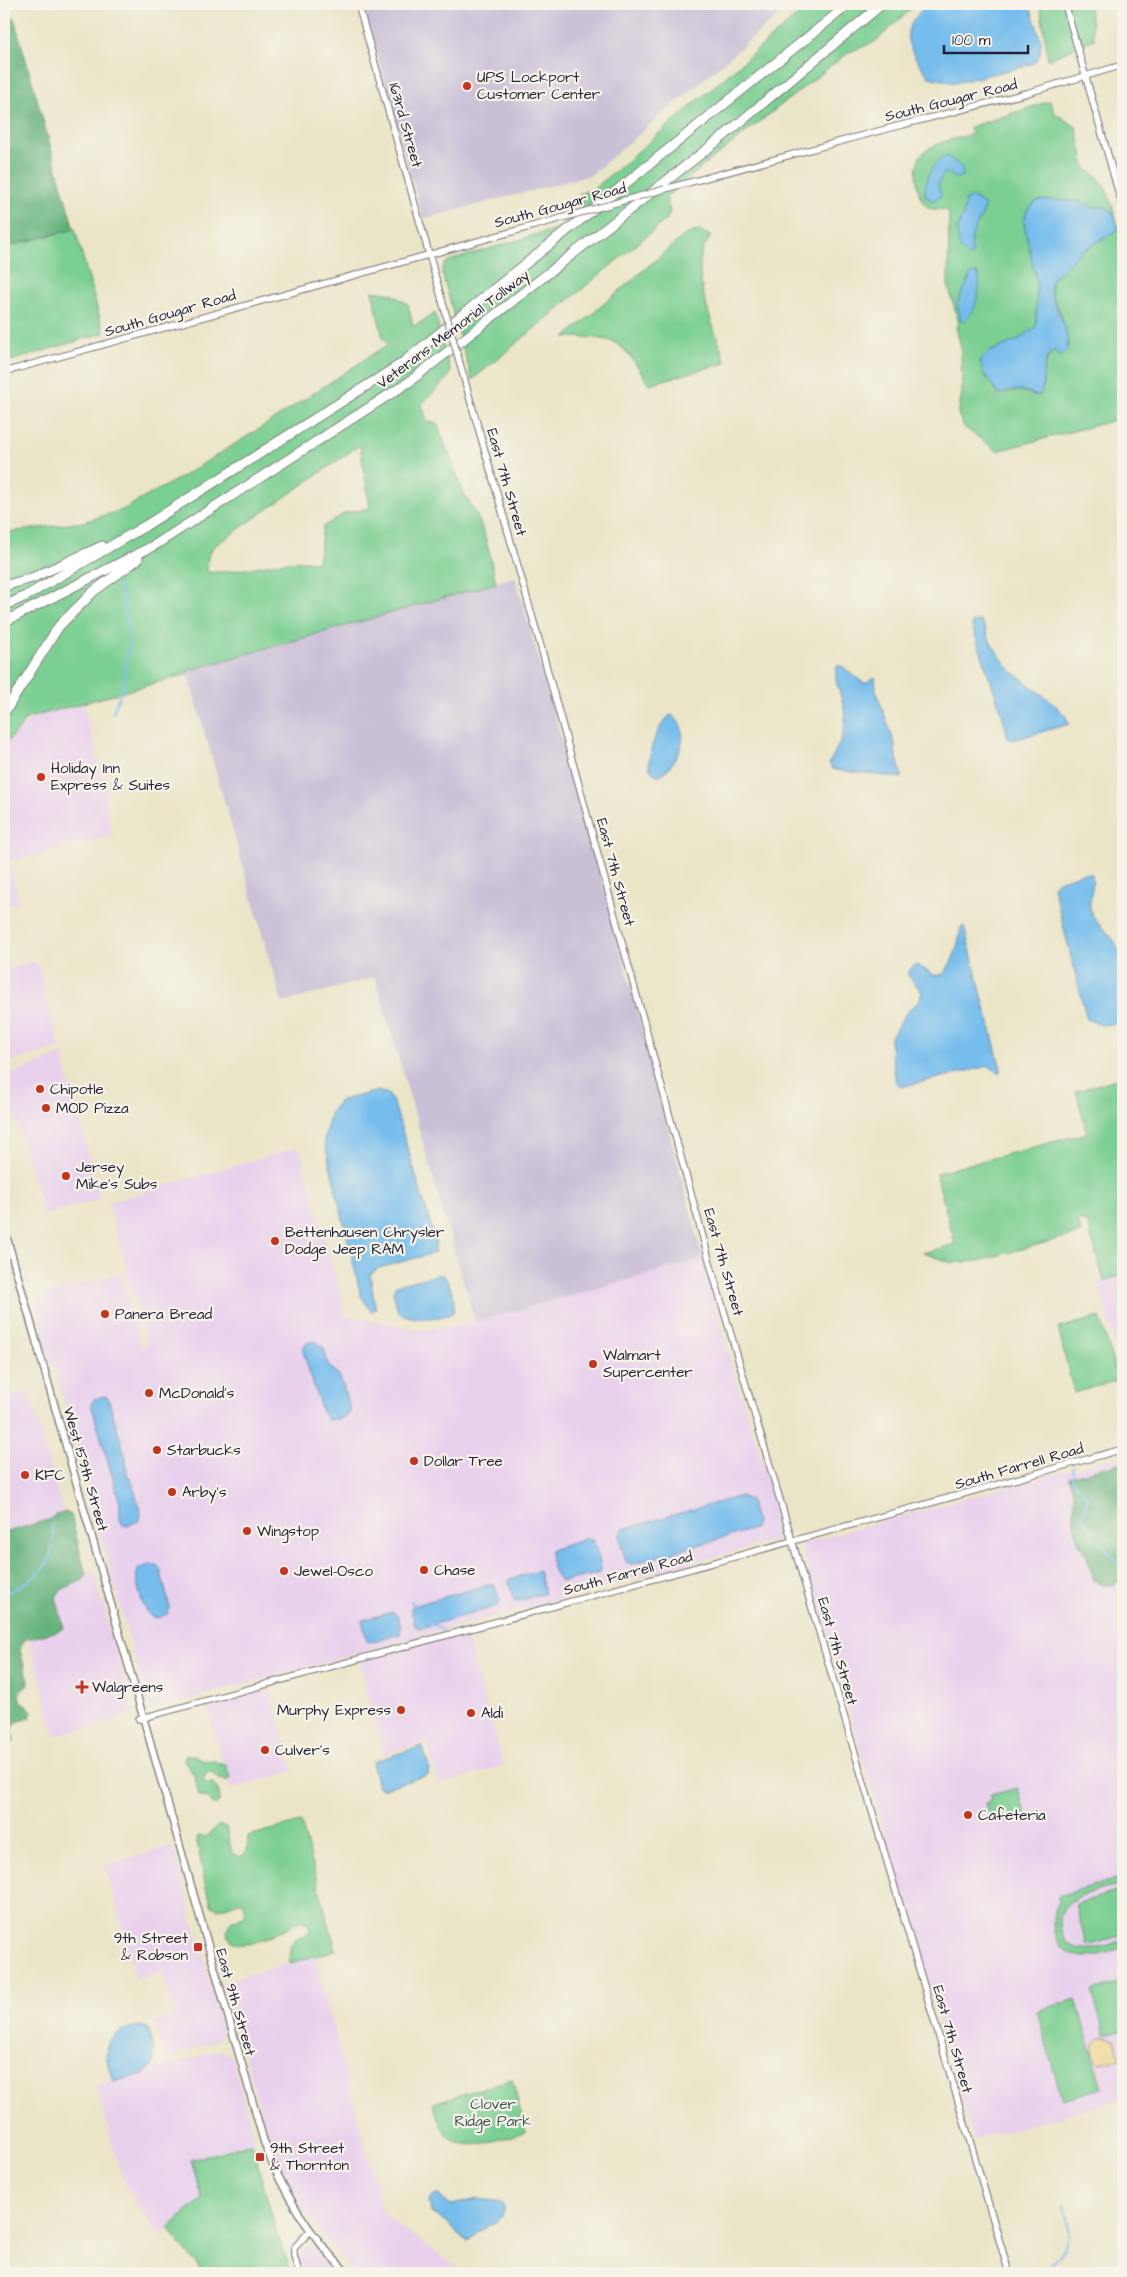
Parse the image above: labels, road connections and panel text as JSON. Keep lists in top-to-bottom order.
{
  "streets": {
    "highway": ["Veterans Memorial Tollway"],
    "main road": ["West 159th Street", "East 9th Street"],
    "street": [
      "South Gougar Road",
      "163rd Street",
      "East 7th Street",
      "South Farrell Road"
    ]
  },
  "crossings": [
    ["South Gougar Road", "163rd Street"],
    ["South Gougar Road", "East 7th Street"],
    ["163rd Street", "East 7th Street"],
    ["East 7th Street", "South Farrell Road"],
    ["South Farrell Road", "West 159th Street"],
    ["South Farrell Road", "East 9th Street"],
    ["West 159th Street", "East 9th Street"]
  ],
  "parks": ["Clover Ridge Park"],
  "places": {
    "other": [
      "UPS Lockport Customer Center",
      "Holiday Inn Express & Suites",
      "Chipotle",
      "MOD Pizza",
      "Jersey Mike's Subs",
      "Bettenhausen Chrysler Dodge Jeep RAM",
      "Panera Bread",
      "Walmart Supercenter",
      "McDonald's",
      "Starbucks",
      "Dollar Tree",
      "KFC",
      "Arby's",
      "Wingstop",
      "Chase",
      "Jewel-Osco",
      "Murphy Express",
      "Aldi",
      "Culver's",
      "Cafeteria"
    ],
    "health": ["Walgreens"],
    "transit": ["9th Street & Robson", "9th Street & Thornton"]
  },
  "scale_bar": "100 m"
}
